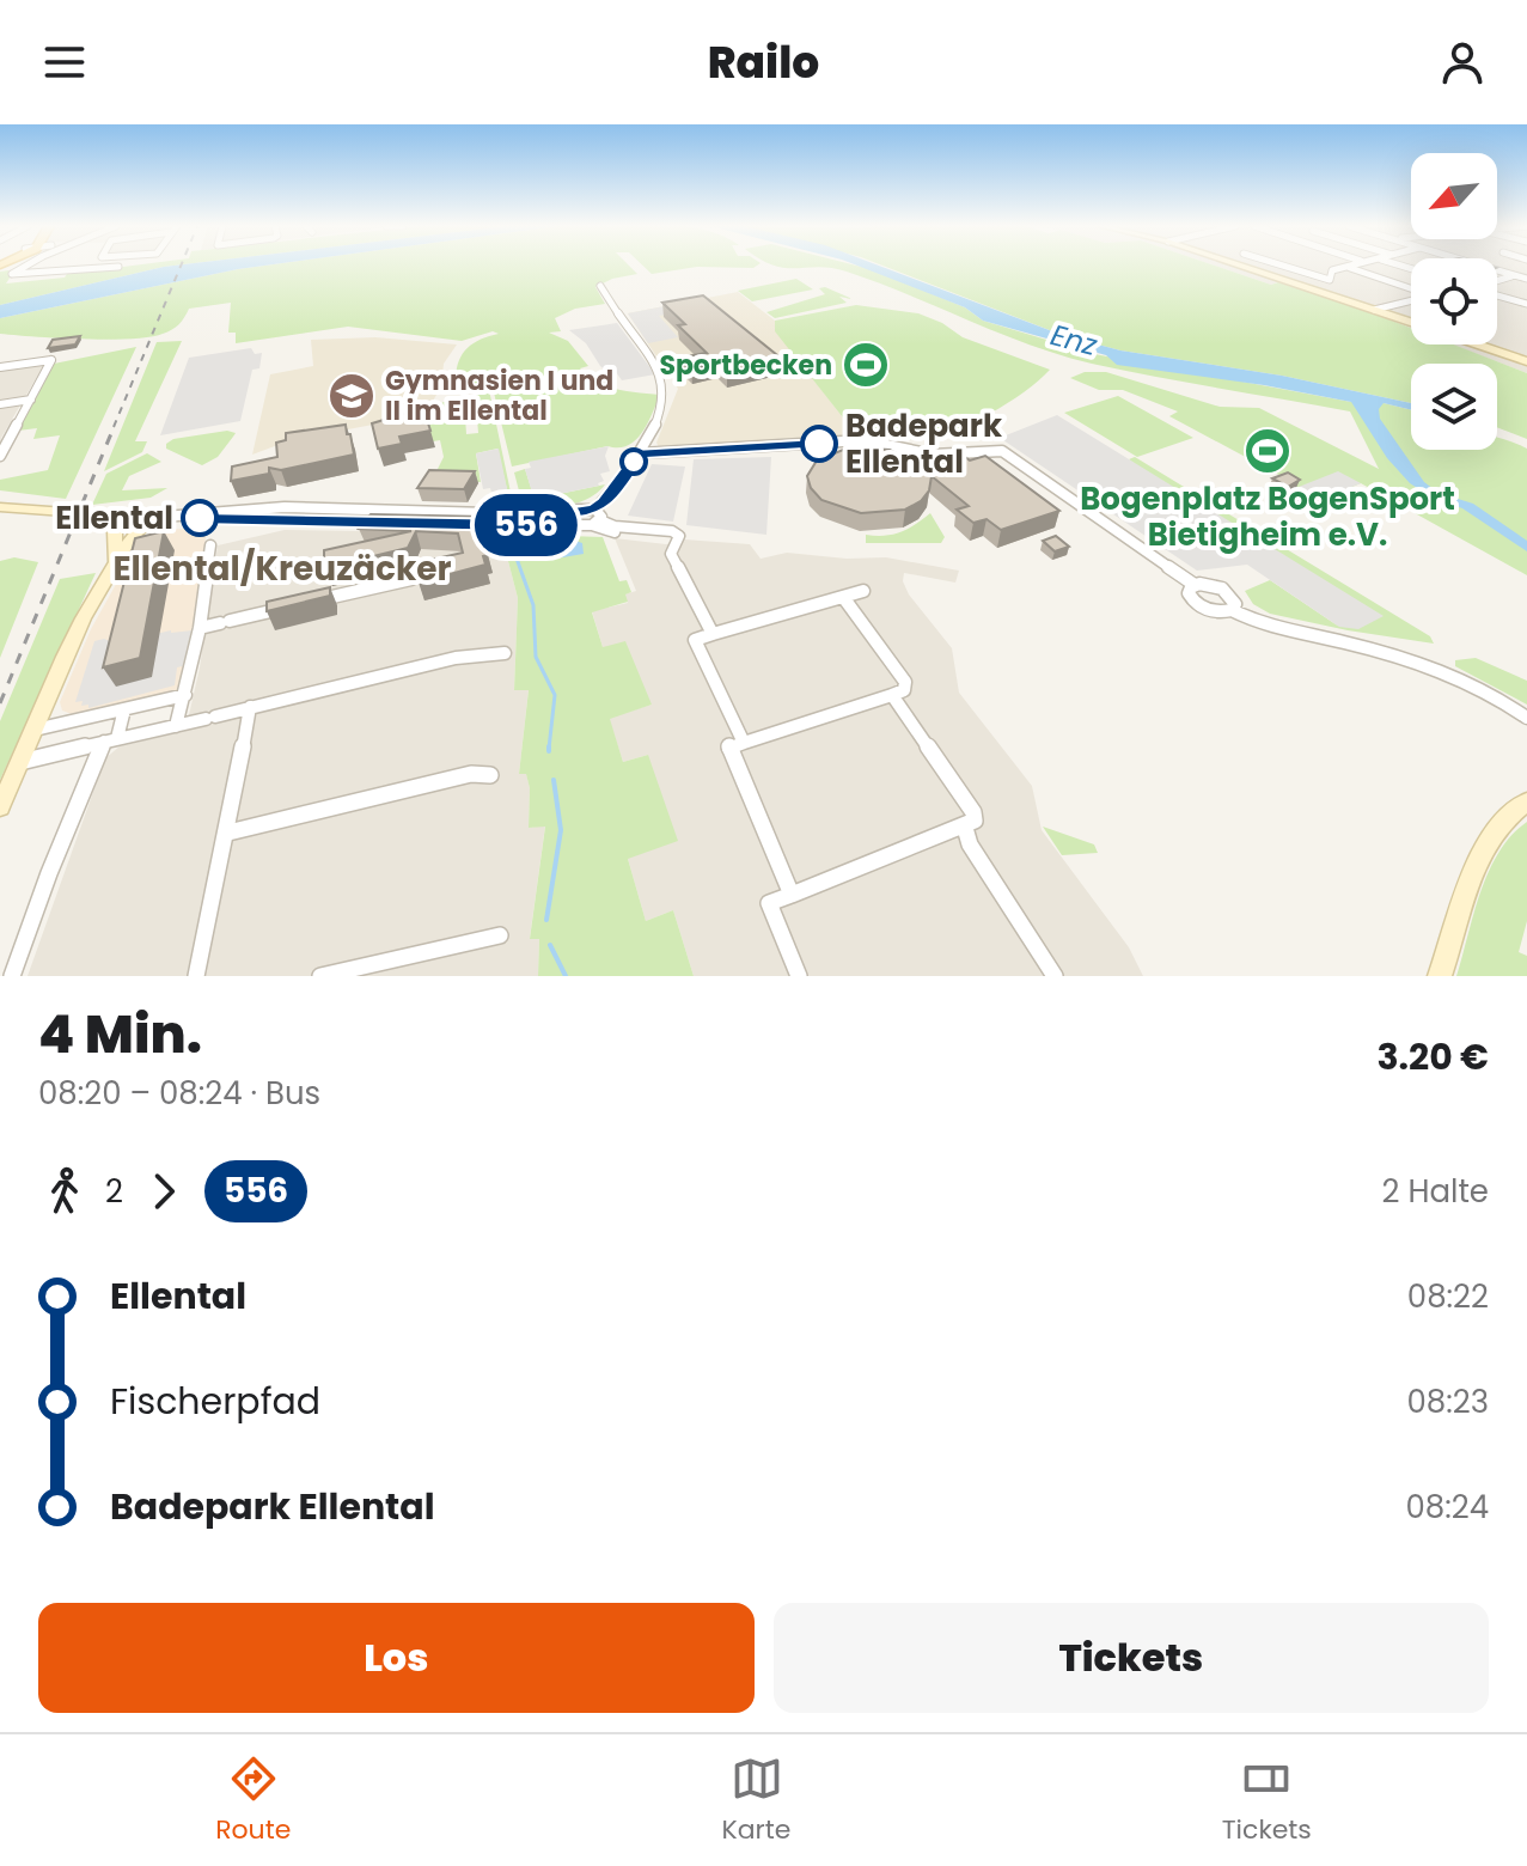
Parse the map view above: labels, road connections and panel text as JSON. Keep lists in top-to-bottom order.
{
  "districts": ["Ellental/Kreuzäcker"],
  "water": ["Enz"],
  "places": {
    "sports": ["Sportbecken", "Bogenplatz BogenSport Bietigheim e.V."],
    "school or university": ["Gymnasien I und II im Ellental"],
    "other": ["Badepark Ellental", "Ellental"]
  },
  "lines": ["bus line 556"],
  "north": "bottom left",
  "page": {
    "header": "Railo",
    "on_map": "556",
    "heading": ["4 Min.", "08:20 – 08:24 · Bus", "3.20 €"],
    "legs": ["2", "556", "2 Halte"],
    "list": [
      {
        "name": "Ellental",
        "value": "08:22"
      },
      {
        "name": "Fischerpfad",
        "value": "08:23"
      },
      {
        "name": "Badepark Ellental",
        "value": "08:24"
      }
    ],
    "buttons": ["Los", "Tickets"],
    "tabs": ["Route", "Karte", "Tickets"]
  }
}
